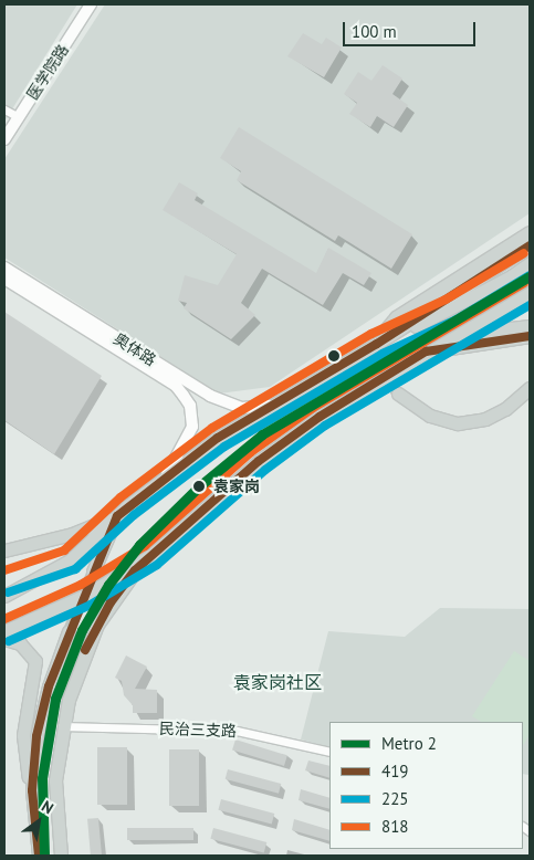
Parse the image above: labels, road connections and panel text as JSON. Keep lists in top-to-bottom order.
{
  "streets": {
    "main road": ["医学院路", "奥体路"],
    "street": ["民治三支路"]
  },
  "districts": ["袁家岗社区"],
  "places": ["袁家岗"],
  "lines": [
    "transit line 419",
    "transit line 818",
    "transit line 225",
    "metro line 2"
  ],
  "legend": [
    "Metro 2",
    "419",
    "225",
    "818"
  ],
  "scale_bar": "100 m",
  "north": "top right"
}
